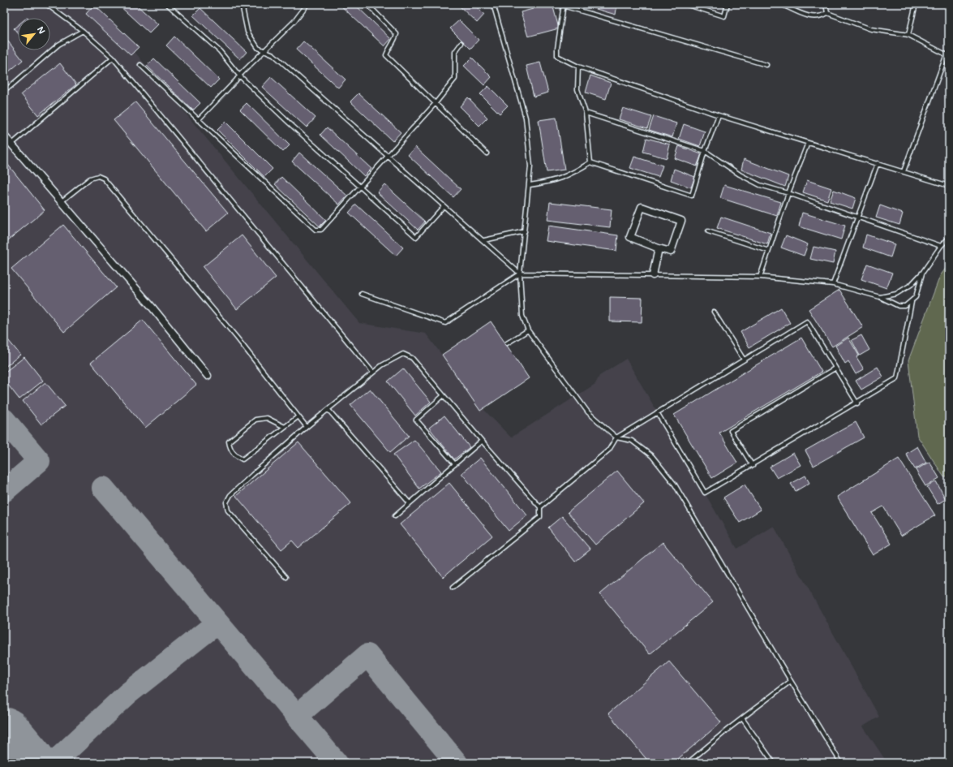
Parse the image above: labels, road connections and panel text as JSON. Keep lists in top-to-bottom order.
{
  "north": "top right"
}
